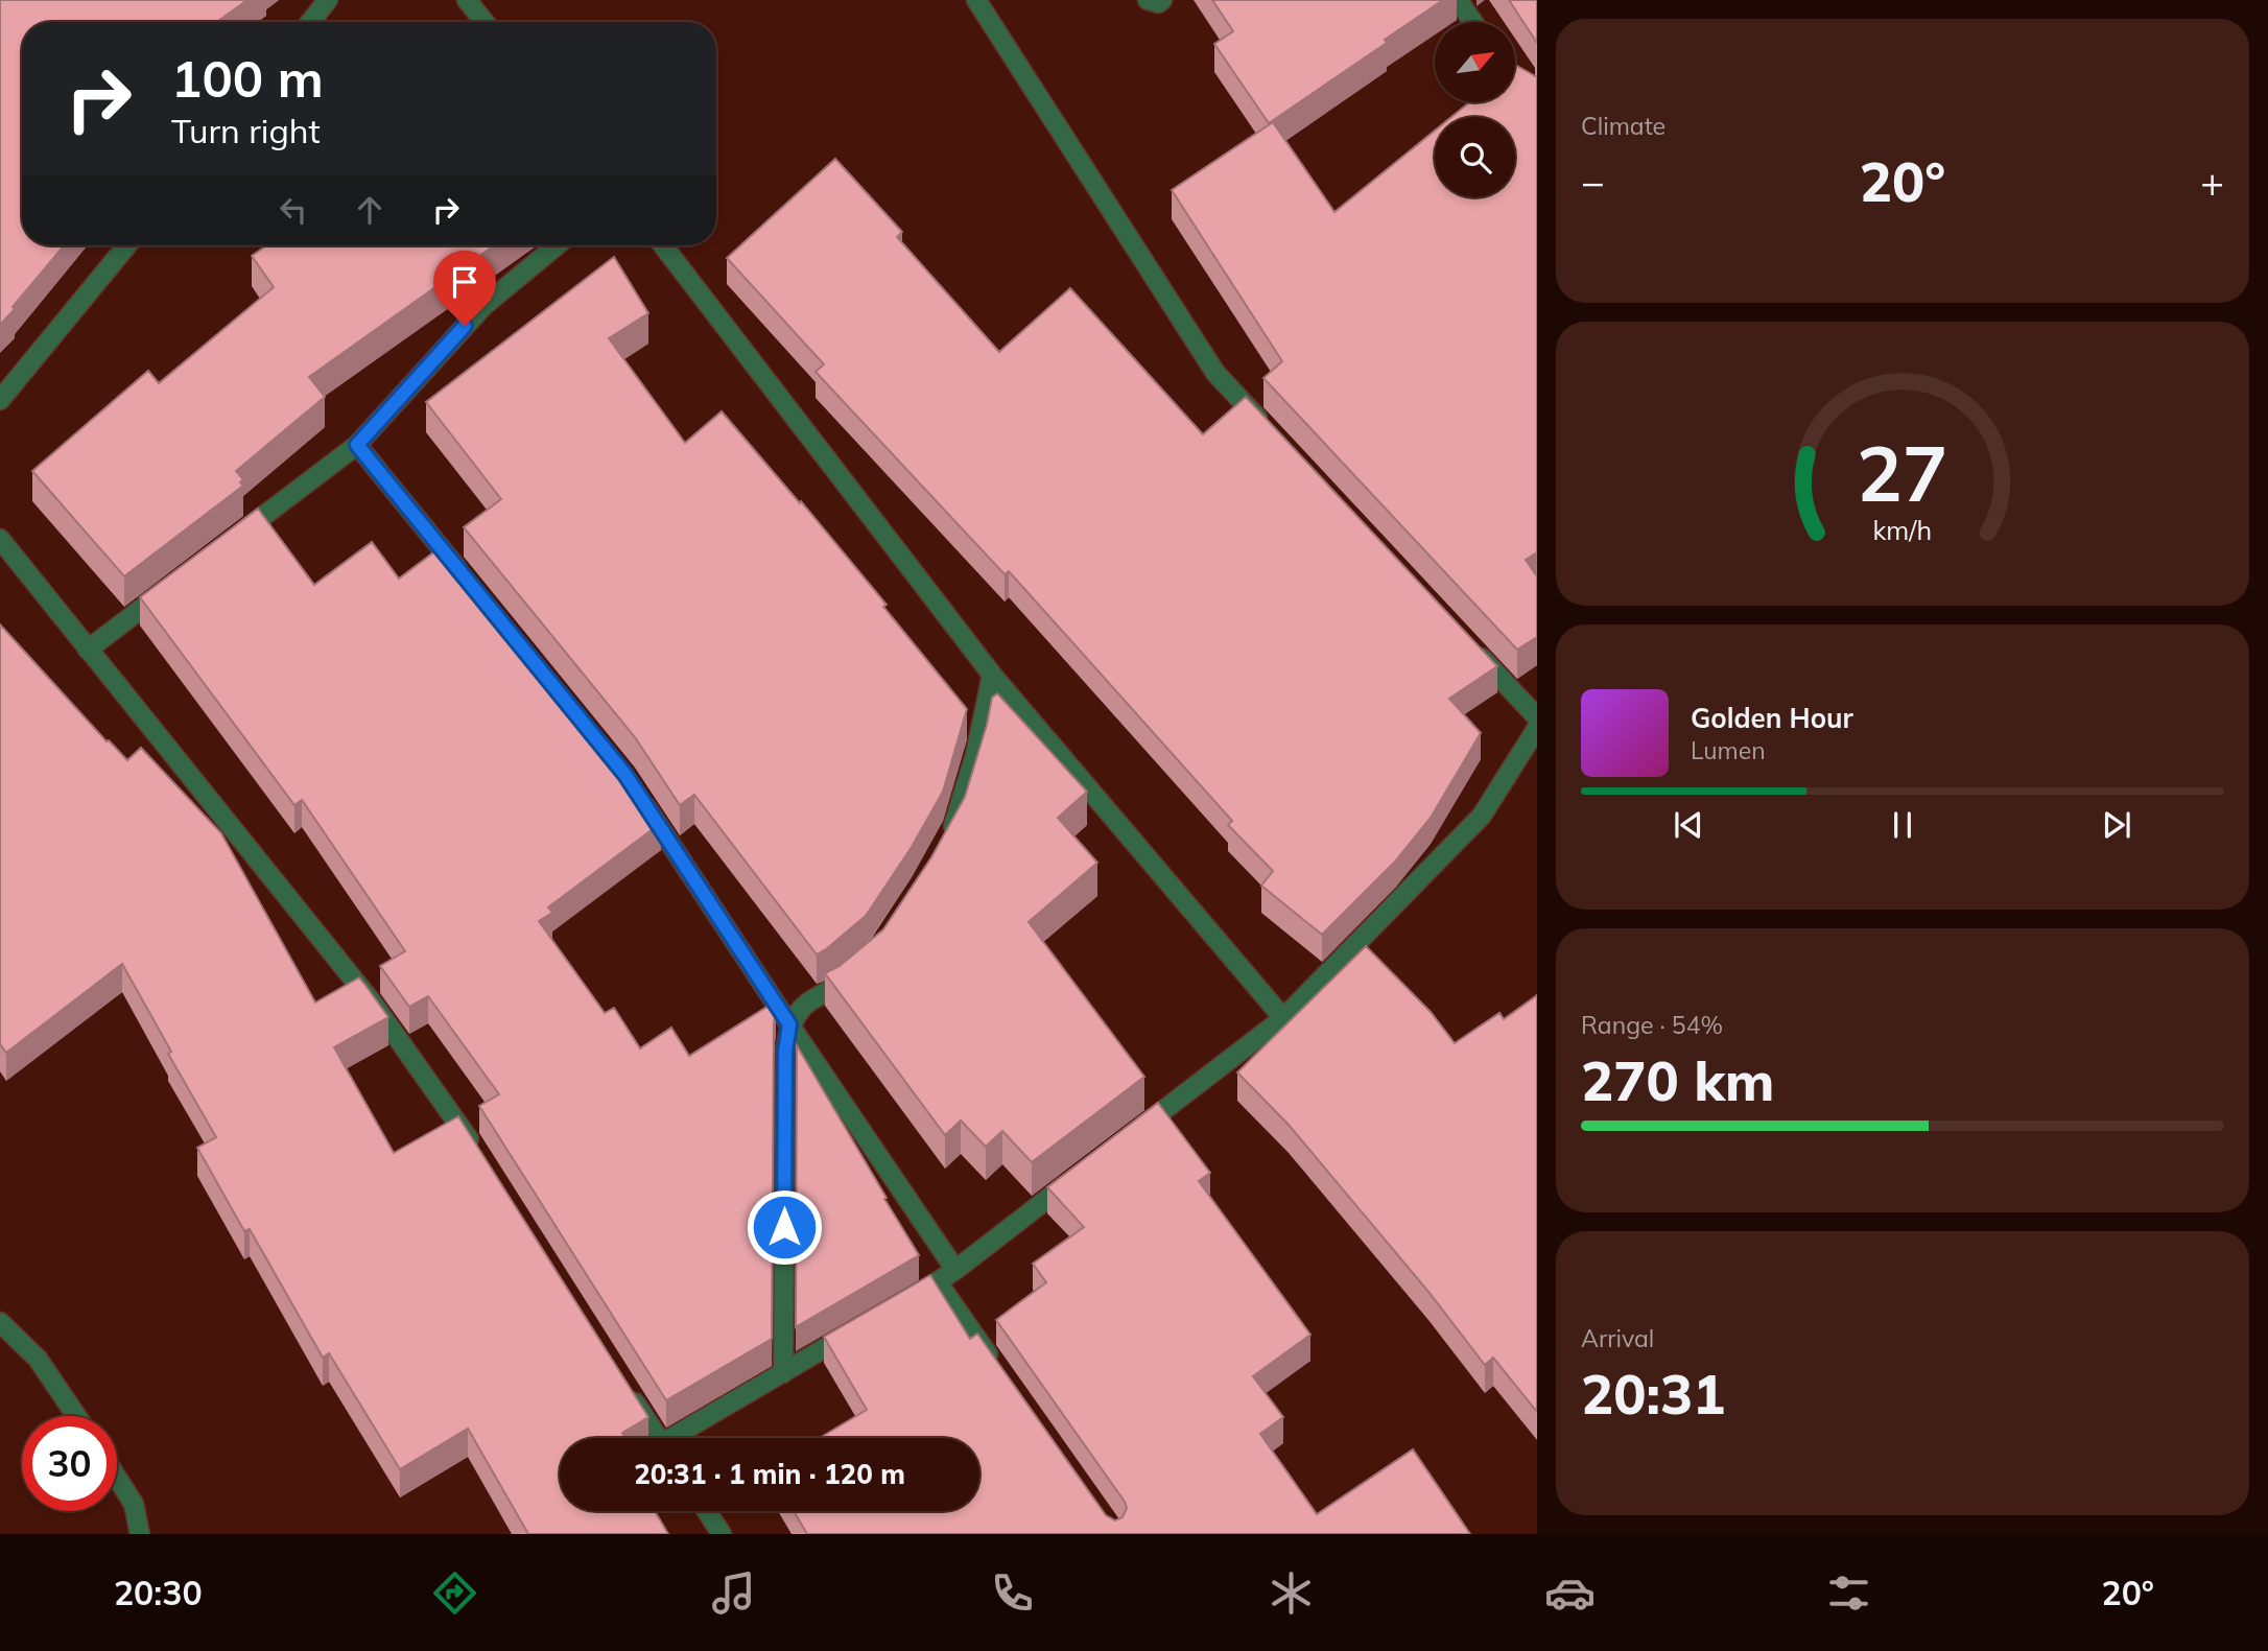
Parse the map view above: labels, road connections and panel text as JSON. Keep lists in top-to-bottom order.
{
  "north": "top right",
  "page": {
    "tile": [
      "Climate",
      ["Range · 54%", "270 km"],
      ["Arrival", "20:31"]
    ],
    "turn": ["100 m", "Turn right"],
    "heat": ["−", "20°", "+"],
    "song": ["Golden Hour", "Lumen"],
    "limit": "30",
    "trip": "20:31 · 1 min · 120 m",
    "tabs": ["20:30", "20°"],
    "gauge": ["27", "km/h"]
  }
}
